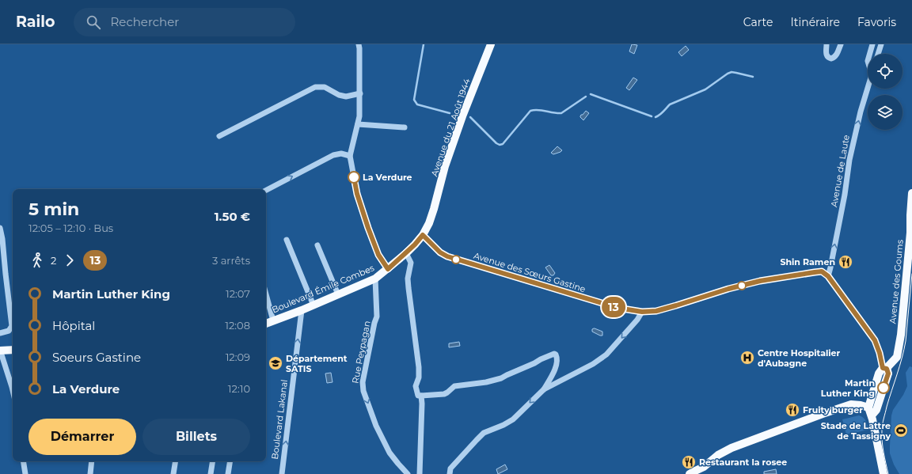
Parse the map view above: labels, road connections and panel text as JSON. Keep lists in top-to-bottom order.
{
  "streets": {
    "main road": ["Avenue du 21 Août 1944", "Avenue des Goums", "Boulevard Émile Combes"],
    "street": [
      "Avenue de Laute",
      "Avenue des Sœurs Gastine",
      "Rue Peypagan",
      "Boulevard Lakanal"
    ]
  },
  "crossings": [
    ["Avenue du 21 Août 1944", "Avenue des Sœurs Gastine"],
    ["Avenue du 21 Août 1944", "Boulevard Émile Combes"],
    ["Avenue de Laute", "Avenue des Sœurs Gastine"],
    ["Boulevard Émile Combes", "Rue Peypagan"],
    ["Boulevard Émile Combes", "Boulevard Lakanal"]
  ],
  "one_way": ["Avenue de Laute", "Boulevard Lakanal"],
  "places": {
    "other": ["La Verdure", "Martin Luther King"],
    "restaurant": ["Shin Ramen", "Fruity burger", "Restaurant la rosee"],
    "hospital": ["Centre Hospitalier d'Aubagne"],
    "school or university": ["Département SATIS"],
    "sports": ["Stade de Lattre de Tassigny"]
  },
  "lines": ["bus line 13"],
  "page": {
    "header": "Railo",
    "search": "Rechercher",
    "nav": ["Carte", "Itinéraire", "Favoris"],
    "on_map": "13",
    "heading": ["5 min", "12:05 – 12:10 · Bus", "1.50 €"],
    "legs": ["2", "13", "3 arrêts"],
    "list": [
      {
        "name": "Martin Luther King",
        "value": "12:07"
      },
      {
        "name": "Hôpital",
        "value": "12:08"
      },
      {
        "name": "Soeurs Gastine",
        "value": "12:09"
      },
      {
        "name": "La Verdure",
        "value": "12:10"
      }
    ],
    "buttons": ["Démarrer", "Billets"]
  }
}
